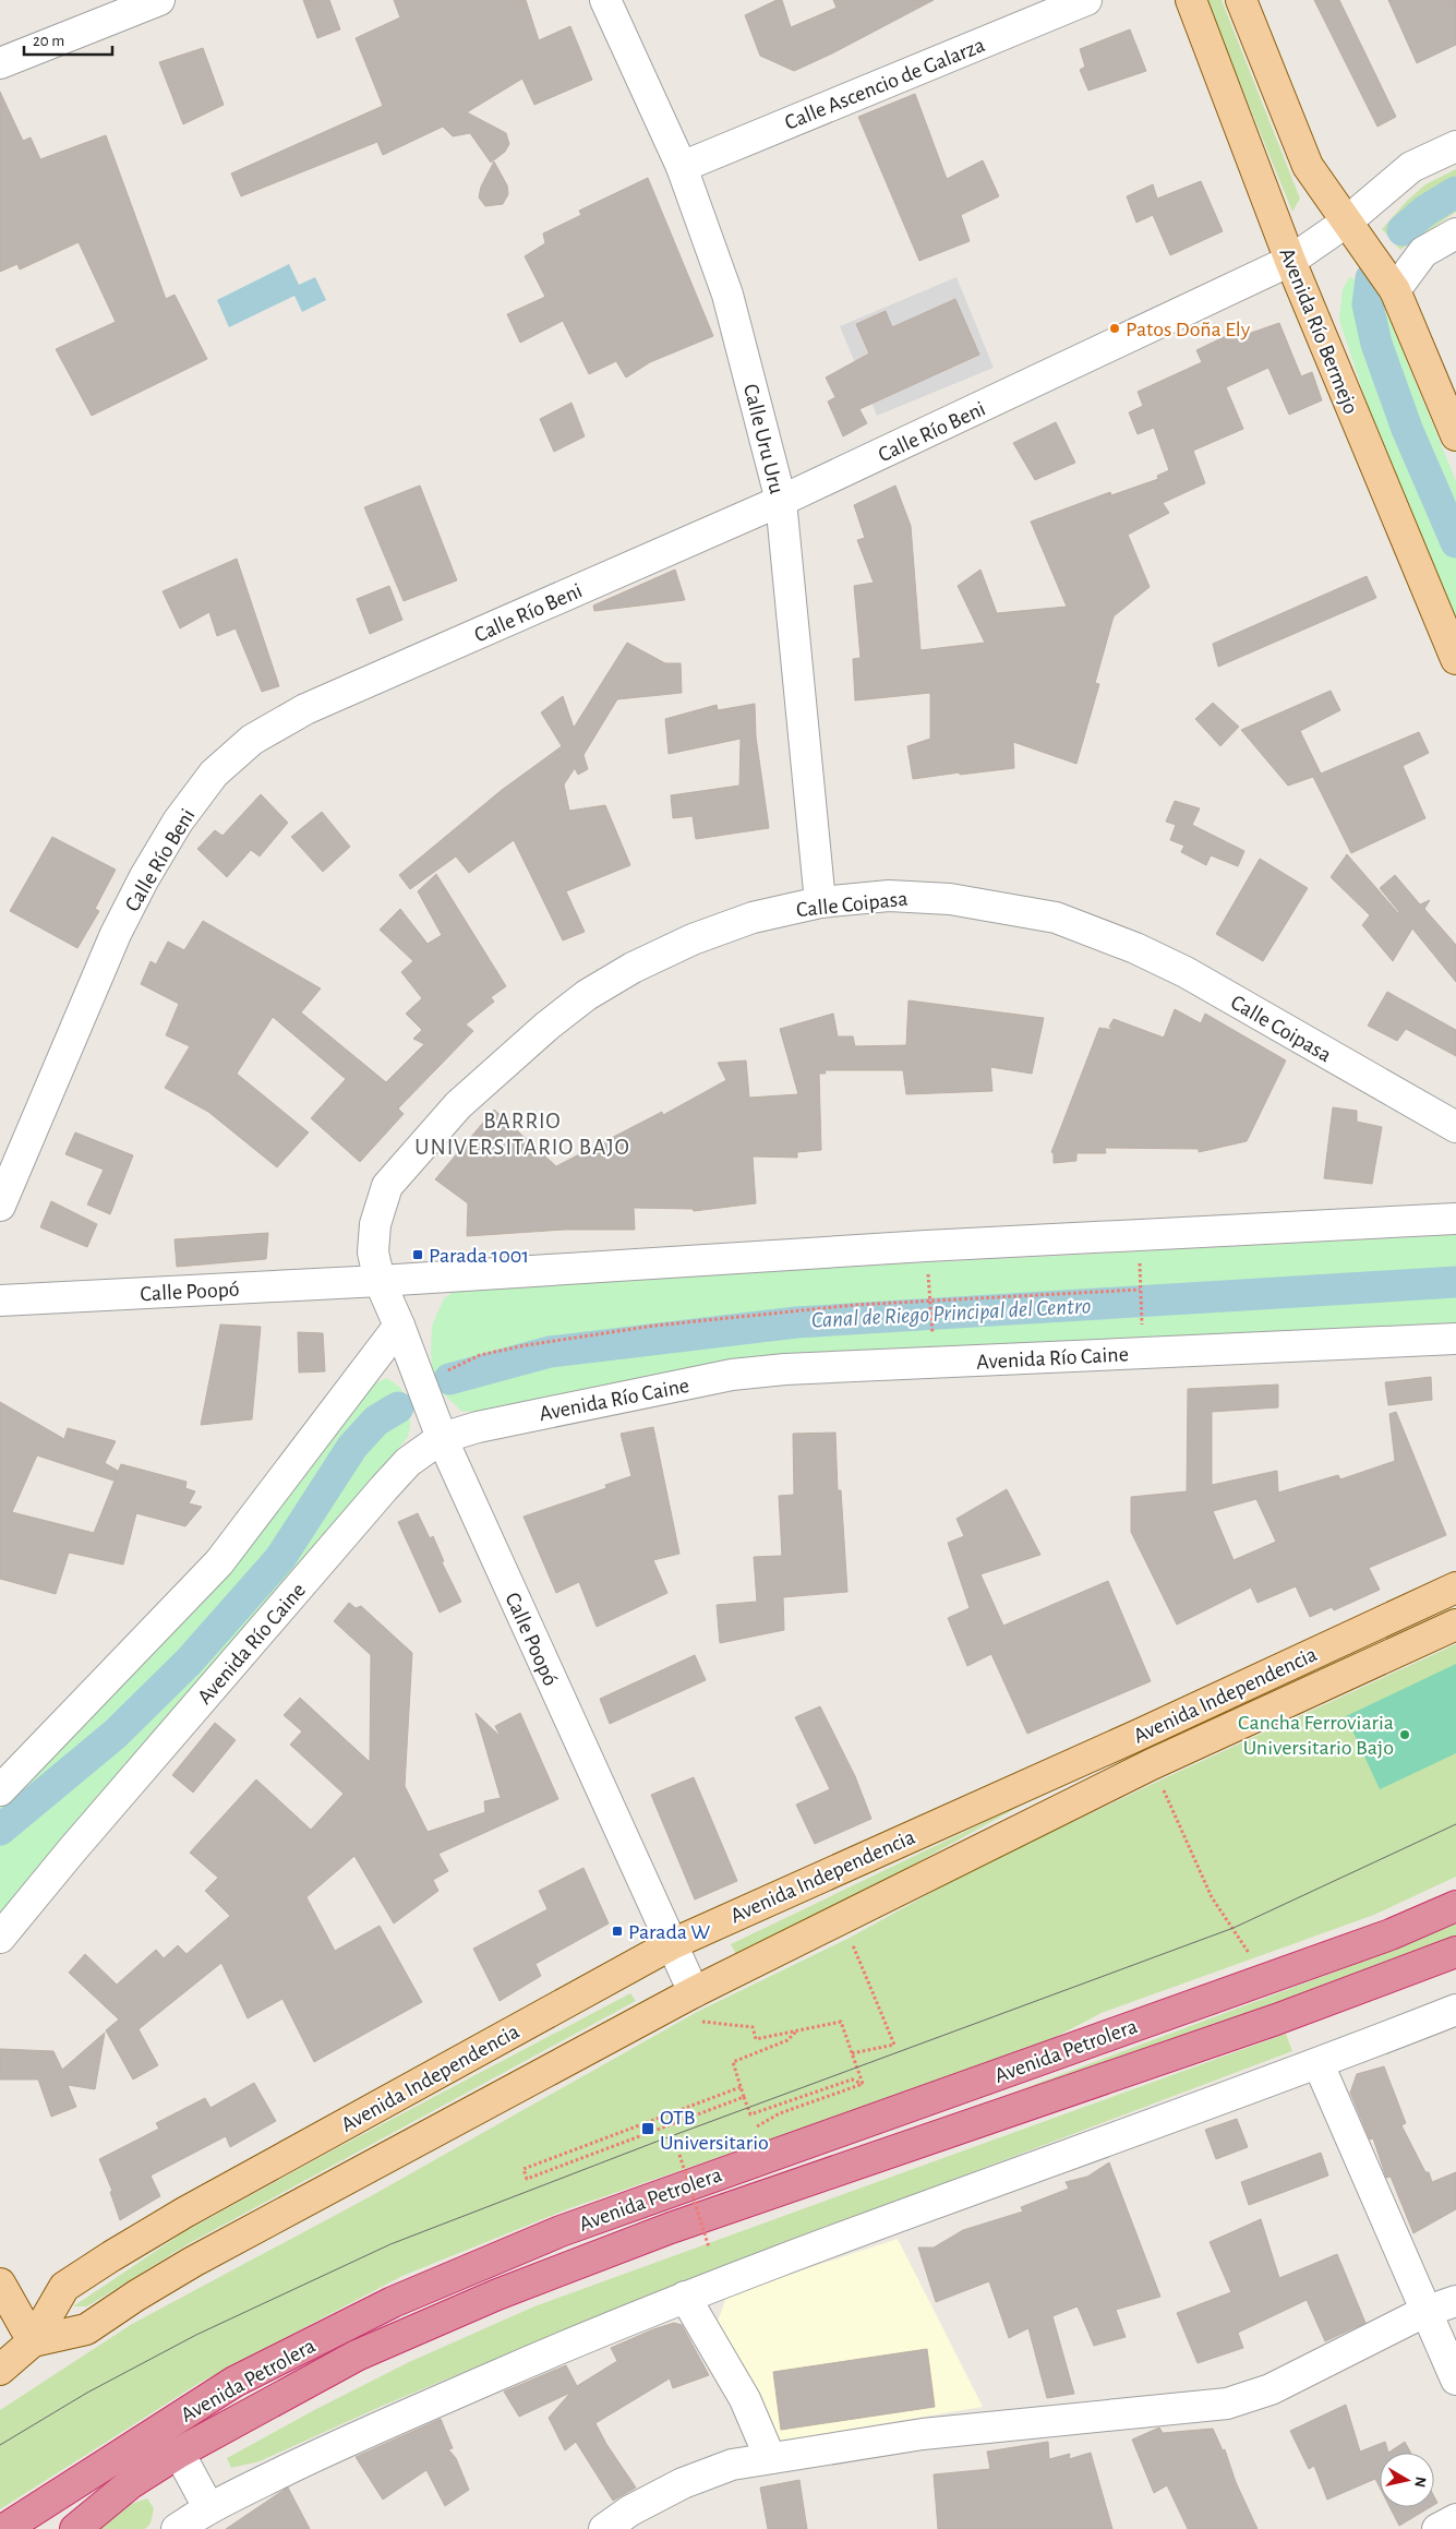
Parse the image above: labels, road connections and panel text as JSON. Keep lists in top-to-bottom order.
{
  "streets": {
    "highway": ["Avenida Petrolera"],
    "main road": ["Avenida Río Bermejo", "Avenida Independencia"],
    "street": [
      "Calle Ascencio de Galarza",
      "Calle Río Beni",
      "Calle Uru Uru",
      "Calle Coipasa",
      "Calle Poopó",
      "Avenida Río Caine"
    ]
  },
  "crossings": [
    ["Calle Ascencio de Galarza", "Calle Uru Uru"],
    ["Avenida Río Bermejo", "Calle Río Beni"],
    ["Calle Río Beni", "Calle Uru Uru"],
    ["Calle Uru Uru", "Calle Coipasa"],
    ["Calle Coipasa", "Calle Poopó"],
    ["Calle Poopó", "Avenida Río Caine"],
    ["Calle Poopó", "Avenida Independencia"]
  ],
  "districts": ["BARRIO UNIVERSITARIO BAJO"],
  "water": ["Canal de Riego Principal del Centro"],
  "places": {
    "other": ["Patos Doña Ely", "Cancha Ferroviaria Universitario Bajo"],
    "transit": ["Parada 1001", "Parada W", "OTB Universitario"]
  },
  "scale_bar": "20 m",
  "north": "right"
}
